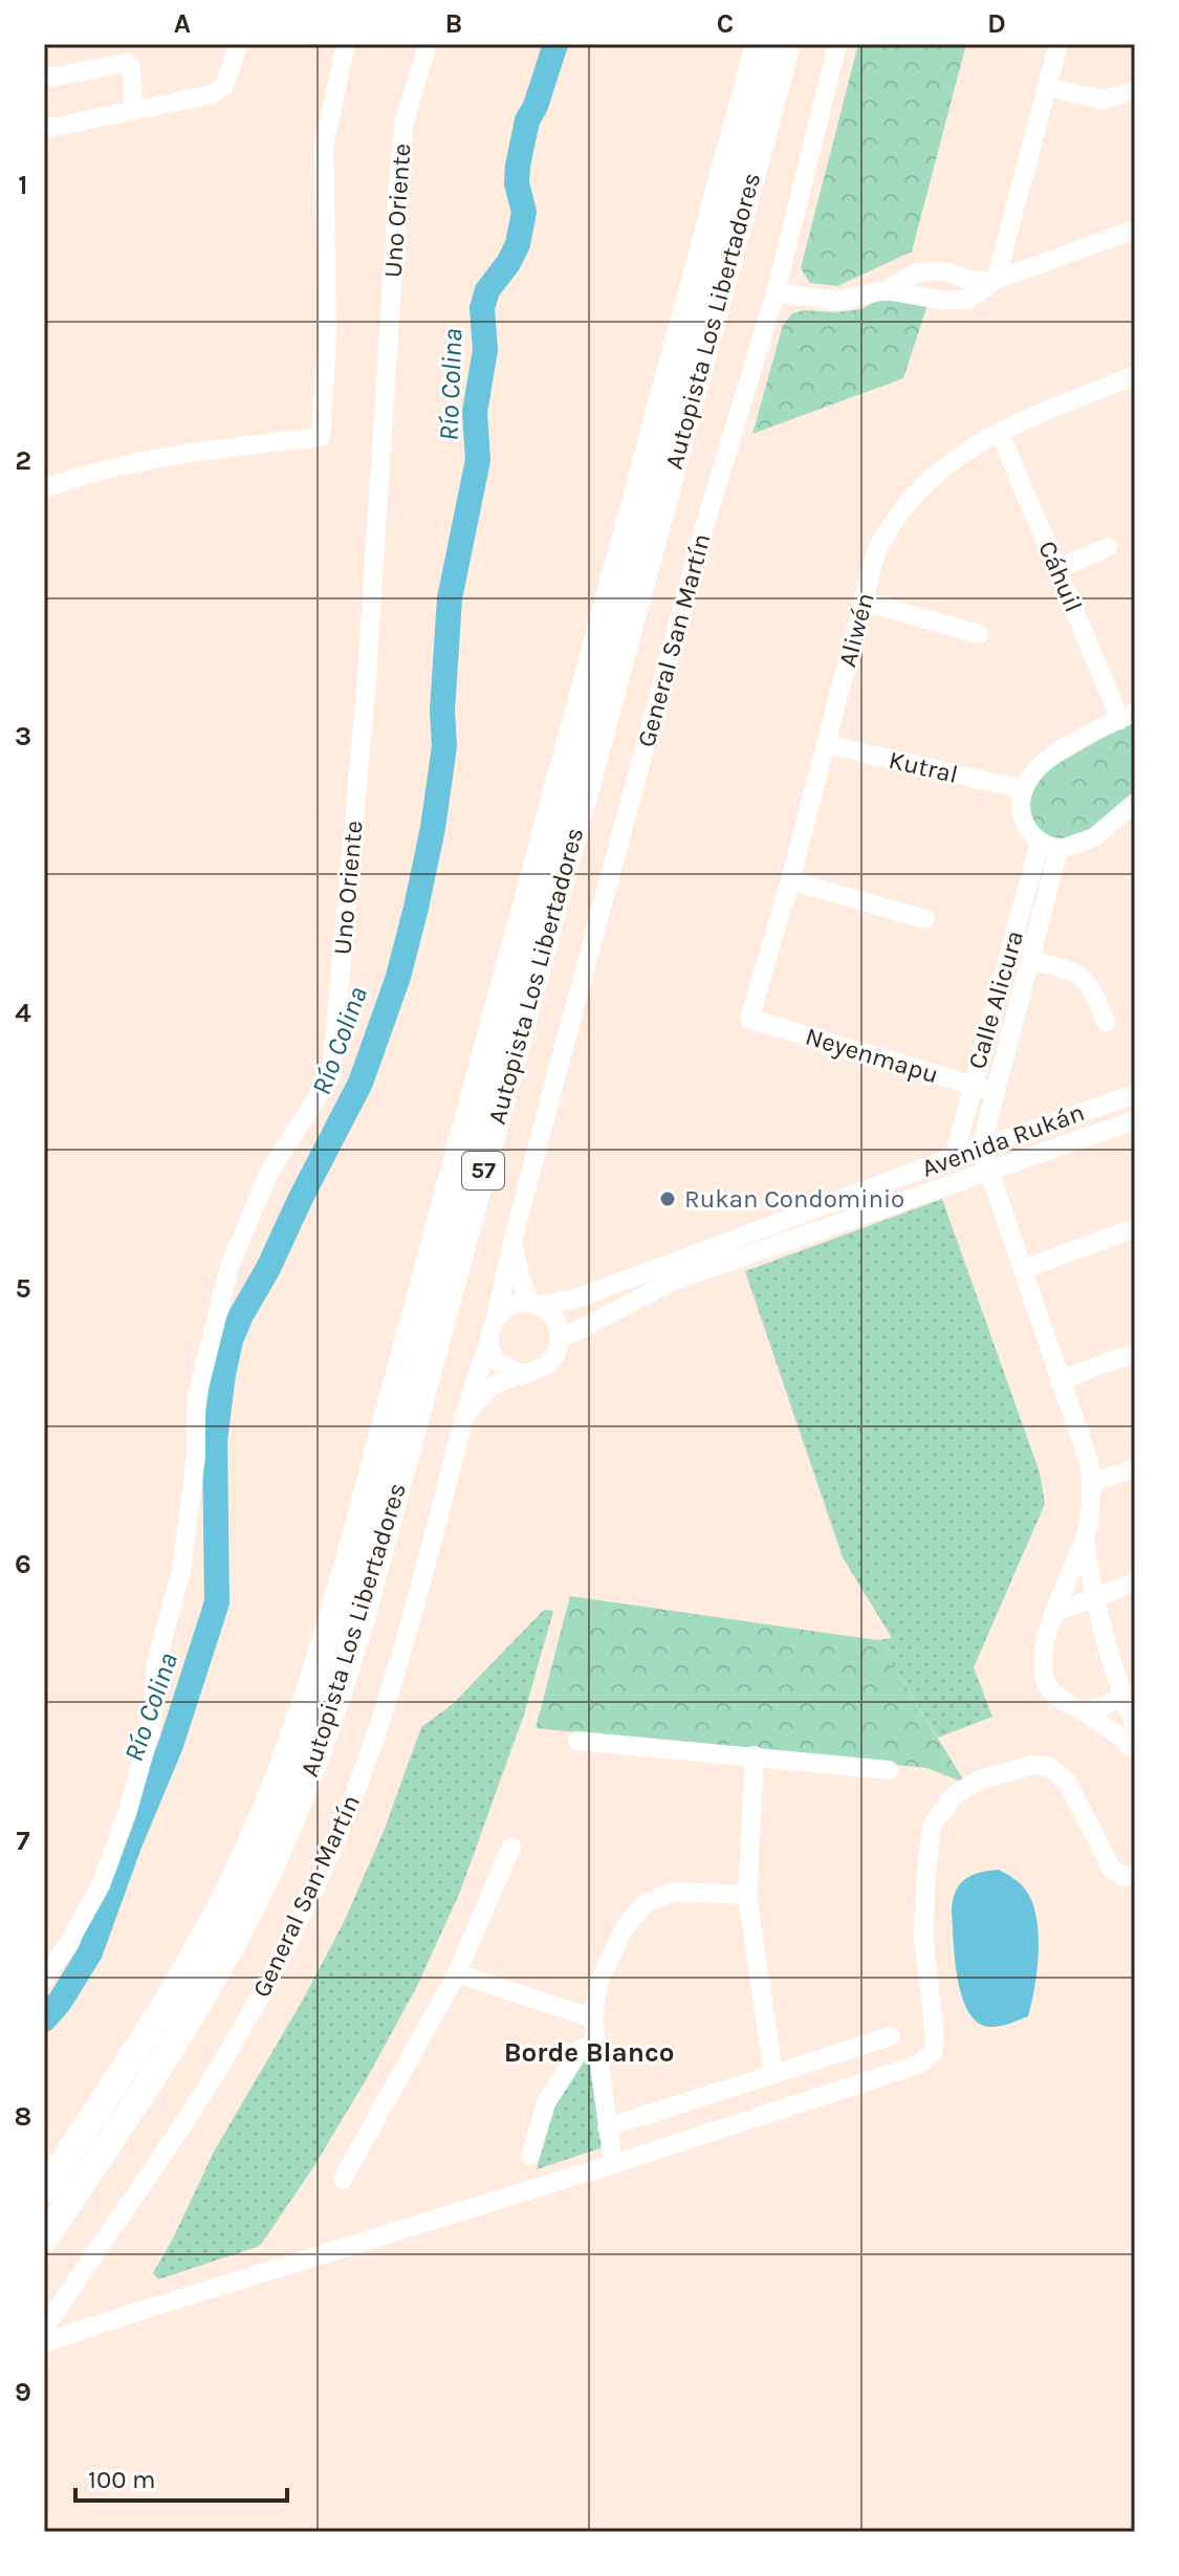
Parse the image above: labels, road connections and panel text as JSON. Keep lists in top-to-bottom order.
{
  "streets": {
    "highway": ["Autopista Los Libertadores", "57"],
    "street": [
      "Uno Oriente",
      "Cáhuil",
      "Aliwén",
      "General San Martín",
      "Kutral",
      "Calle Alicura",
      "Neyenmapu",
      "Avenida Rukán"
    ]
  },
  "crossings": [
    ["Cáhuil", "Aliwén"],
    ["Aliwén", "Kutral"],
    ["Aliwén", "Neyenmapu"],
    ["General San Martín", "Avenida Rukán"],
    ["Calle Alicura", "Neyenmapu"],
    ["Calle Alicura", "Avenida Rukán"]
  ],
  "districts": ["Borde Blanco"],
  "water": ["Río Colina"],
  "places": ["Rukan Condominio"],
  "scale_bar": "100 m",
  "grid": {
    "columns": [
      "A",
      "B",
      "C",
      "D"
    ],
    "rows": [
      "1",
      "2",
      "3",
      "4",
      "5",
      "6",
      "7",
      "8",
      "9"
    ]
  }
}
